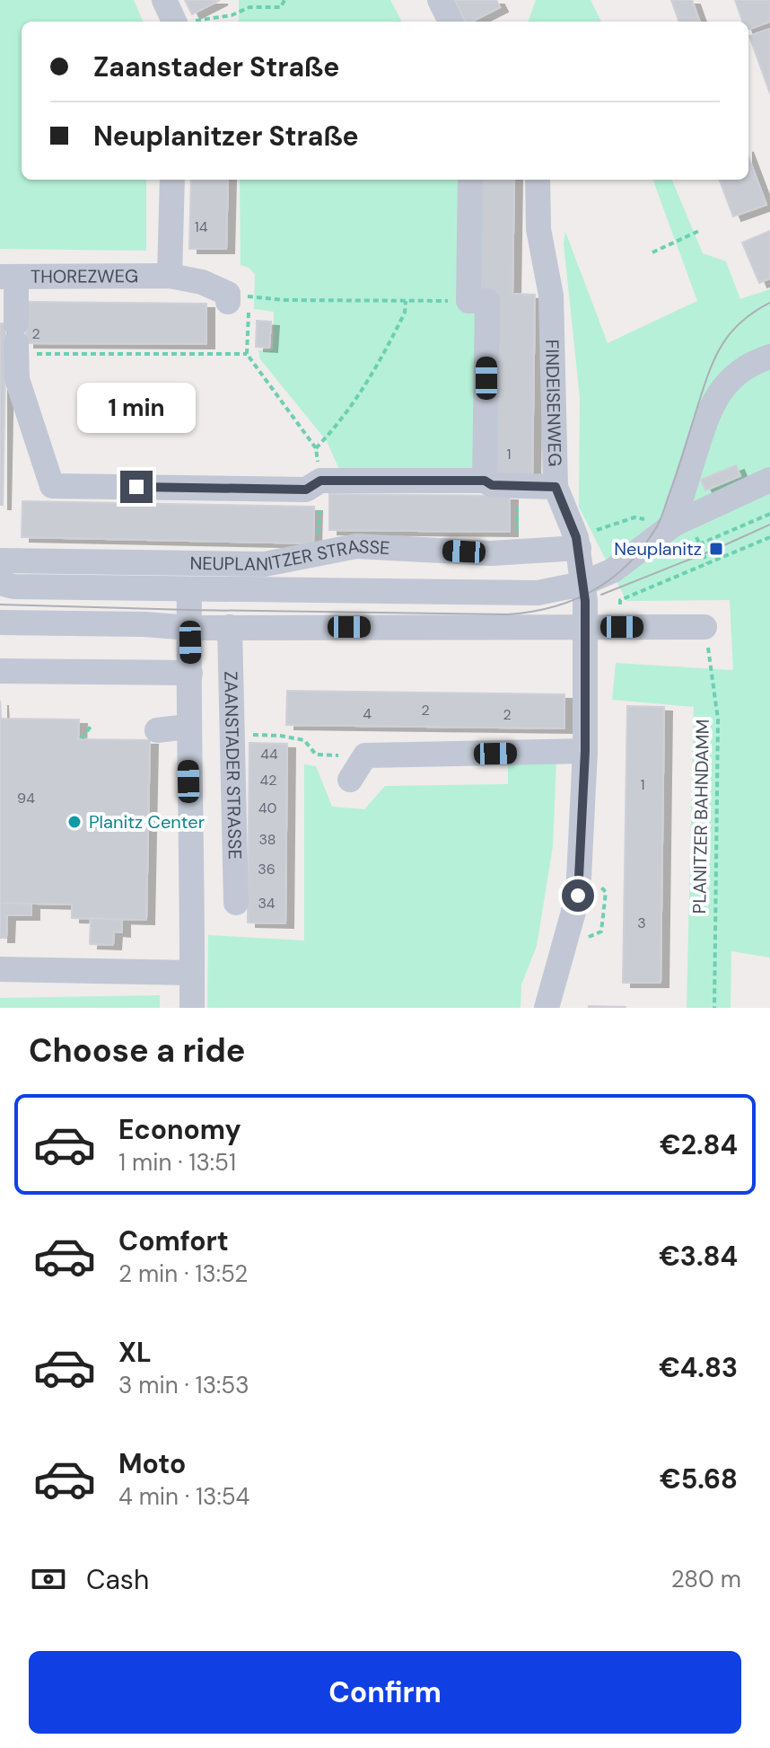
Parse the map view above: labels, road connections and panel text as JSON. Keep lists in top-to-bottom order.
{
  "streets": {
    "street": [
      "THOREZWEG",
      "FINDEISENWEG",
      "NEUPLANITZER STRASSE",
      "ZAANSTADER STRASSE"
    ],
    "path": ["PLANITZER BAHNDAMM"]
  },
  "crossings": [
    ["FINDEISENWEG", "NEUPLANITZER STRASSE"]
  ],
  "places": {
    "transit": ["Neuplanitz"],
    "other": ["Planitz Center"]
  },
  "house_numbers": [
    "14",
    "2",
    "1",
    "2",
    "4",
    "2",
    "44",
    "42",
    "1",
    "94",
    "40",
    "38",
    "36",
    "34",
    "3"
  ],
  "page": {
    "banner": ["Zaanstader Straße", "Neuplanitzer Straße"],
    "bubble": "1 min",
    "heading": "Choose a ride",
    "list": [
      {
        "name": "Economy",
        "note": "1 min · 13:51",
        "value": "€2.84"
      },
      {
        "name": "Comfort",
        "note": "2 min · 13:52",
        "value": "€3.84"
      },
      {
        "name": "XL",
        "note": "3 min · 13:53",
        "value": "€4.83"
      },
      {
        "name": "Moto",
        "note": "4 min · 13:54",
        "value": "€5.68"
      }
    ],
    "pay": ["Cash", "280 m"],
    "buttons": "Confirm"
  }
}
